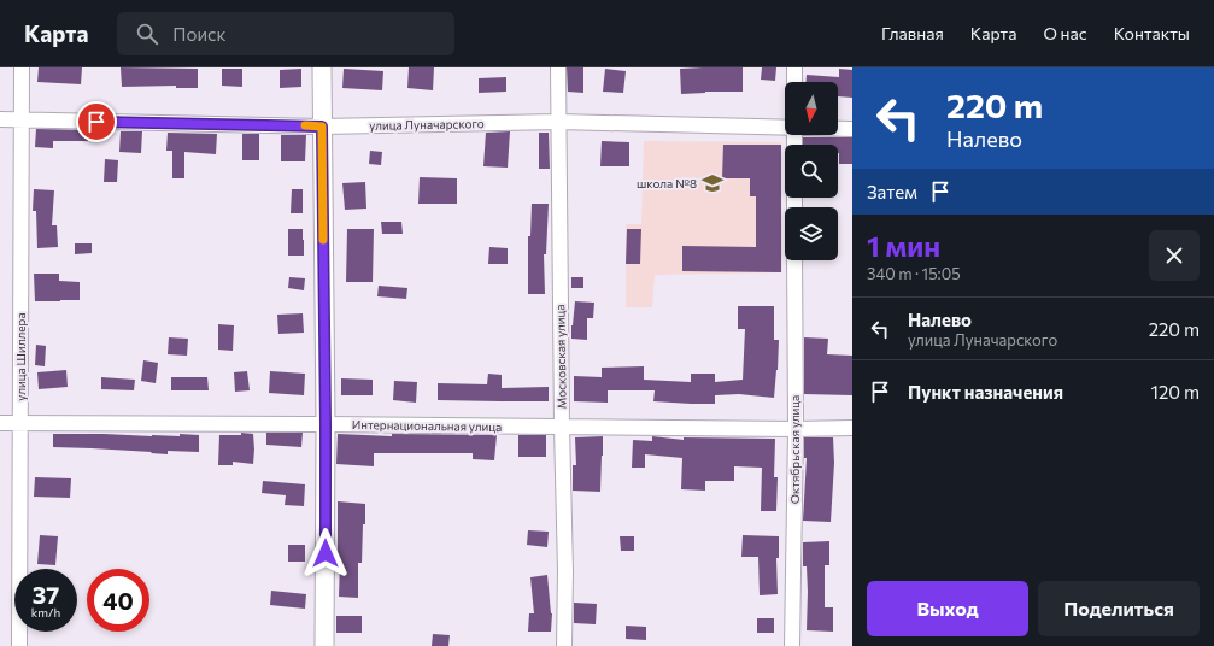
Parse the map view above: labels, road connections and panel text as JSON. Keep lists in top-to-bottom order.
{
  "streets": {
    "street": [
      "улица Луначарского",
      "улица Шиллера",
      "Московская улица",
      "Интернациональная улица",
      "Октябрьская улица"
    ]
  },
  "crossings": [
    ["улица Луначарского", "улица Шиллера"],
    ["улица Луначарского", "Московская улица"],
    ["улица Шиллера", "Интернациональная улица"],
    ["Московская улица", "Интернациональная улица"],
    ["Интернациональная улица", "Октябрьская улица"]
  ],
  "places": {
    "school or university": ["школа №8"]
  },
  "north": "bottom",
  "page": {
    "header": "Карта",
    "search": "Поиск",
    "nav": [
      "Главная",
      "Карта",
      "О нас",
      "Контакты"
    ],
    "turn": ["220 m", "Налево"],
    "then": "Затем",
    "heading": ["1 мин", "340 m · 15:05"],
    "list": [
      {
        "name": "Налево",
        "note": "улица Луначарского",
        "value": "220 m"
      },
      {
        "name": "Пункт назначения",
        "value": "120 m"
      }
    ],
    "speed": "37 km/h",
    "limit": "40",
    "buttons": ["Выход", "Поделиться"]
  }
}
